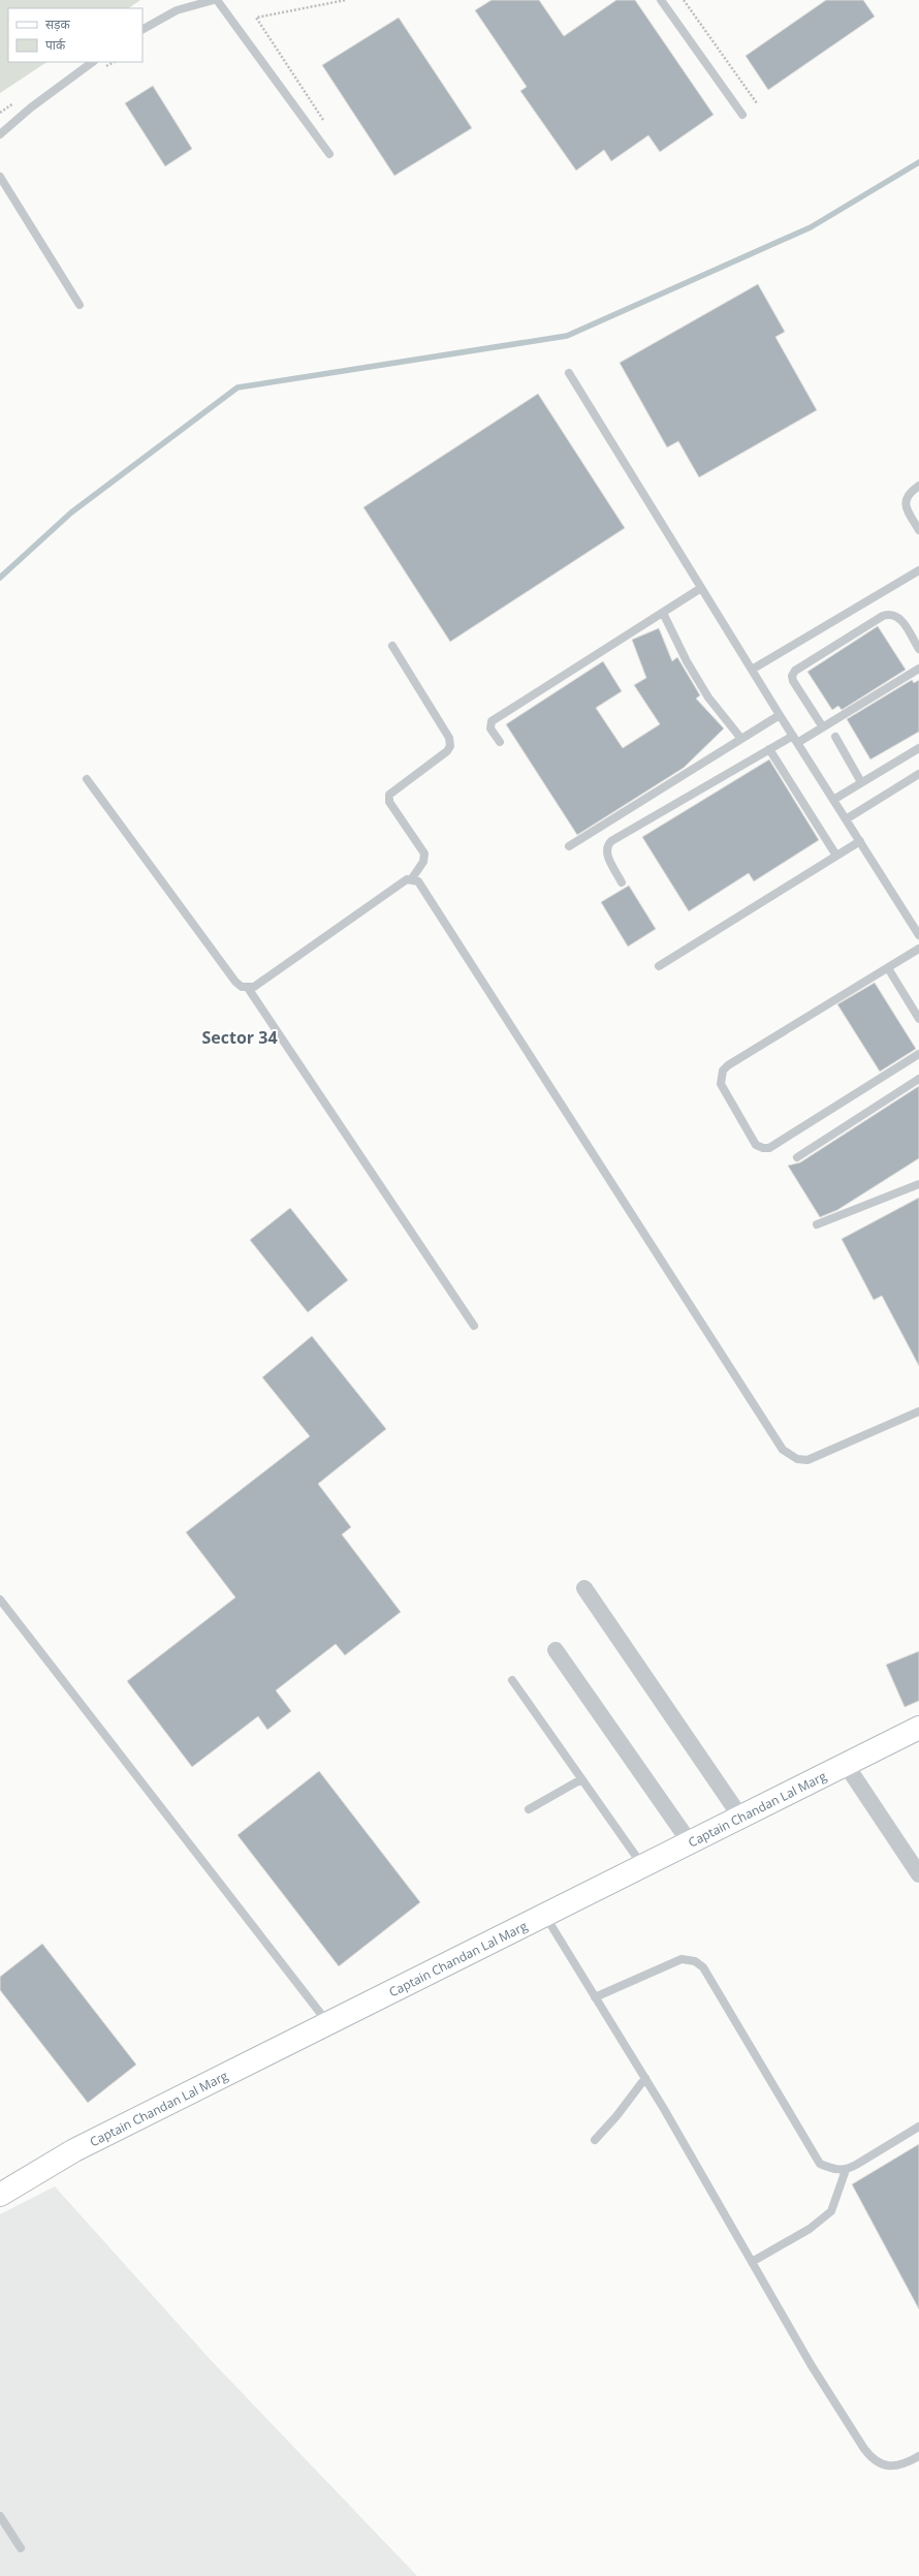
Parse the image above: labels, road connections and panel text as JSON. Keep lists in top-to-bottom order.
{
  "streets": {
    "street": ["Captain Chandan Lal Marg"]
  },
  "districts": ["Sector 34"],
  "legend": ["सड़क", "पार्क"]
}
